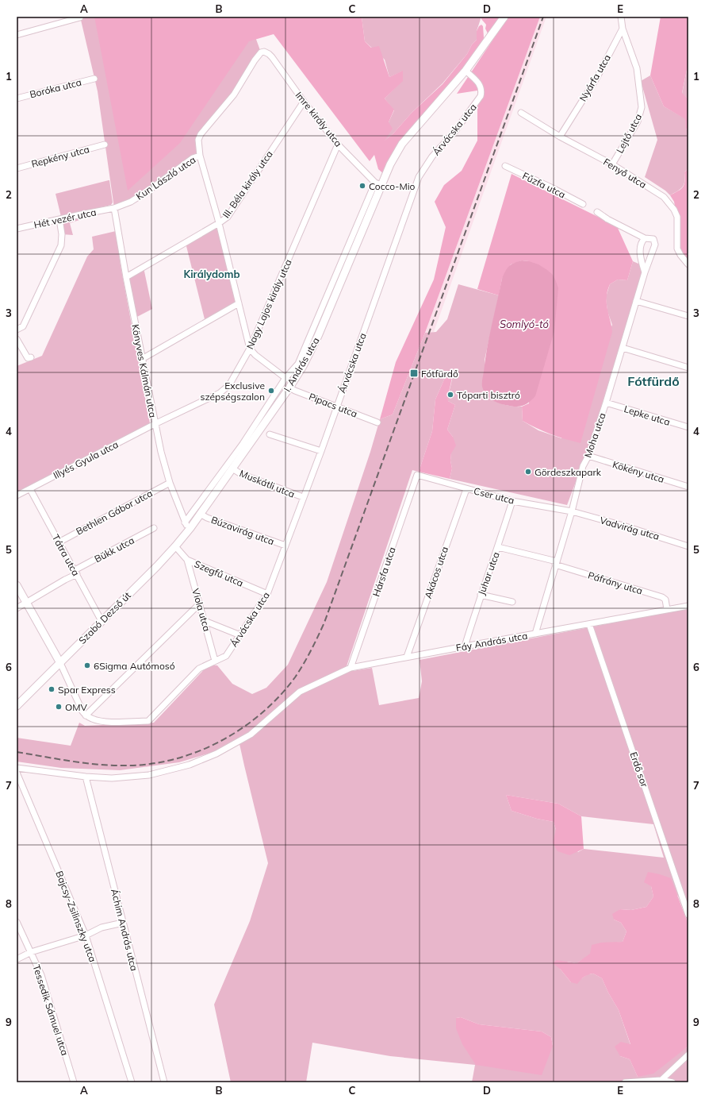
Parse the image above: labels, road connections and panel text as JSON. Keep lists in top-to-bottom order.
{
  "streets": {
    "main road": ["I. András utca", "Szabó Dezső út"],
    "street": [
      "Nyárfa utca",
      "Boróka utca",
      "Imre király utca",
      "Árvácska utca",
      "Lejtő utca",
      "Repkény utca",
      "Fenyő utca",
      "Kun László utca",
      "III. Béla király utca",
      "Fűzfa utca",
      "Hét vezér utca",
      "Nagy Lajos király utca",
      "Könyves Kálmán utca",
      "Pipacs utca",
      "Lepke utca",
      "Moha utca",
      "Illyés Gyula utca",
      "Kökény utca",
      "Muskátli utca",
      "Cser utca",
      "Bethlen Gábor utca",
      "Vadvirág utca",
      "Búzavirág utca",
      "Bükk utca",
      "Tátra utca",
      "Hársfa utca",
      "Akácos utca",
      "Szegfű utca",
      "Juhar utca",
      "Páfrány utca",
      "Viola utca",
      "Fáy András utca",
      "Erdő sor",
      "Bajcsy-Zsilinszky utca",
      "Áchim András utca",
      "Tessedik Sámuel utca"
    ]
  },
  "crossings": [
    ["Nyárfa utca", "Lejtő utca"],
    ["Nyárfa utca", "Fenyő utca"],
    ["Imre király utca", "Kun László utca"],
    ["Imre király utca", "III. Béla király utca"],
    ["Imre király utca", "Nagy Lajos király utca"],
    ["Imre király utca", "I. András utca"],
    ["Árvácska utca", "Pipacs utca"],
    ["Árvácska utca", "Muskátli utca"],
    ["Árvácska utca", "Búzavirág utca"],
    ["Árvácska utca", "Szegfű utca"],
    ["Árvácska utca", "Viola utca"],
    ["Lejtő utca", "Fenyő utca"],
    ["Kun László utca", "Hét vezér utca"],
    ["Kun László utca", "Könyves Kálmán utca"],
    ["III. Béla király utca", "Könyves Kálmán utca"],
    ["Hét vezér utca", "Könyves Kálmán utca"],
    ["Nagy Lajos király utca", "Könyves Kálmán utca"],
    ["Nagy Lajos király utca", "Illyés Gyula utca"],
    ["I. András utca", "Könyves Kálmán utca"],
    ["I. András utca", "Pipacs utca"],
    ["I. András utca", "Muskátli utca"],
    ["I. András utca", "Búzavirág utca"],
    ["I. András utca", "Szabó Dezső út"],
    ["Könyves Kálmán utca", "Illyés Gyula utca"],
    ["Könyves Kálmán utca", "Bethlen Gábor utca"],
    ["Könyves Kálmán utca", "Szabó Dezső út"],
    ["Lepke utca", "Moha utca"],
    ["Moha utca", "Kökény utca"],
    ["Moha utca", "Cser utca"],
    ["Moha utca", "Vadvirág utca"],
    ["Moha utca", "Páfrány utca"],
    ["Moha utca", "Fáy András utca"],
    ["Illyés Gyula utca", "Tátra utca"],
    ["Cser utca", "Vadvirág utca"],
    ["Cser utca", "Hársfa utca"],
    ["Cser utca", "Akácos utca"],
    ["Cser utca", "Juhar utca"],
    ["Bethlen Gábor utca", "Tátra utca"],
    ["Bükk utca", "Tátra utca"],
    ["Tátra utca", "Szabó Dezső út"],
    ["Hársfa utca", "Fáy András utca"],
    ["Akácos utca", "Fáy András utca"],
    ["Szegfű utca", "Viola utca"],
    ["Szegfű utca", "Szabó Dezső út"],
    ["Juhar utca", "Fáy András utca"],
    ["Páfrány utca", "Fáy András utca"],
    ["Fáy András utca", "Erdő sor"],
    ["Fáy András utca", "Áchim András utca"]
  ],
  "districts": ["Királydomb", "Fótfürdő"],
  "water": ["Somlyó-tó"],
  "places": {
    "other": [
      "Cocco-Mio",
      "Exclusive szépségszalon",
      "Tóparti bisztró",
      "Gördeszkapark",
      "6Sigma Autómosó",
      "Spar Express",
      "OMV"
    ],
    "transit": ["Fótfürdő"]
  },
  "grid": {
    "columns": [
      "A",
      "B",
      "C",
      "D",
      "E"
    ],
    "rows": [
      "1",
      "2",
      "3",
      "4",
      "5",
      "6",
      "7",
      "8",
      "9"
    ]
  }
}
